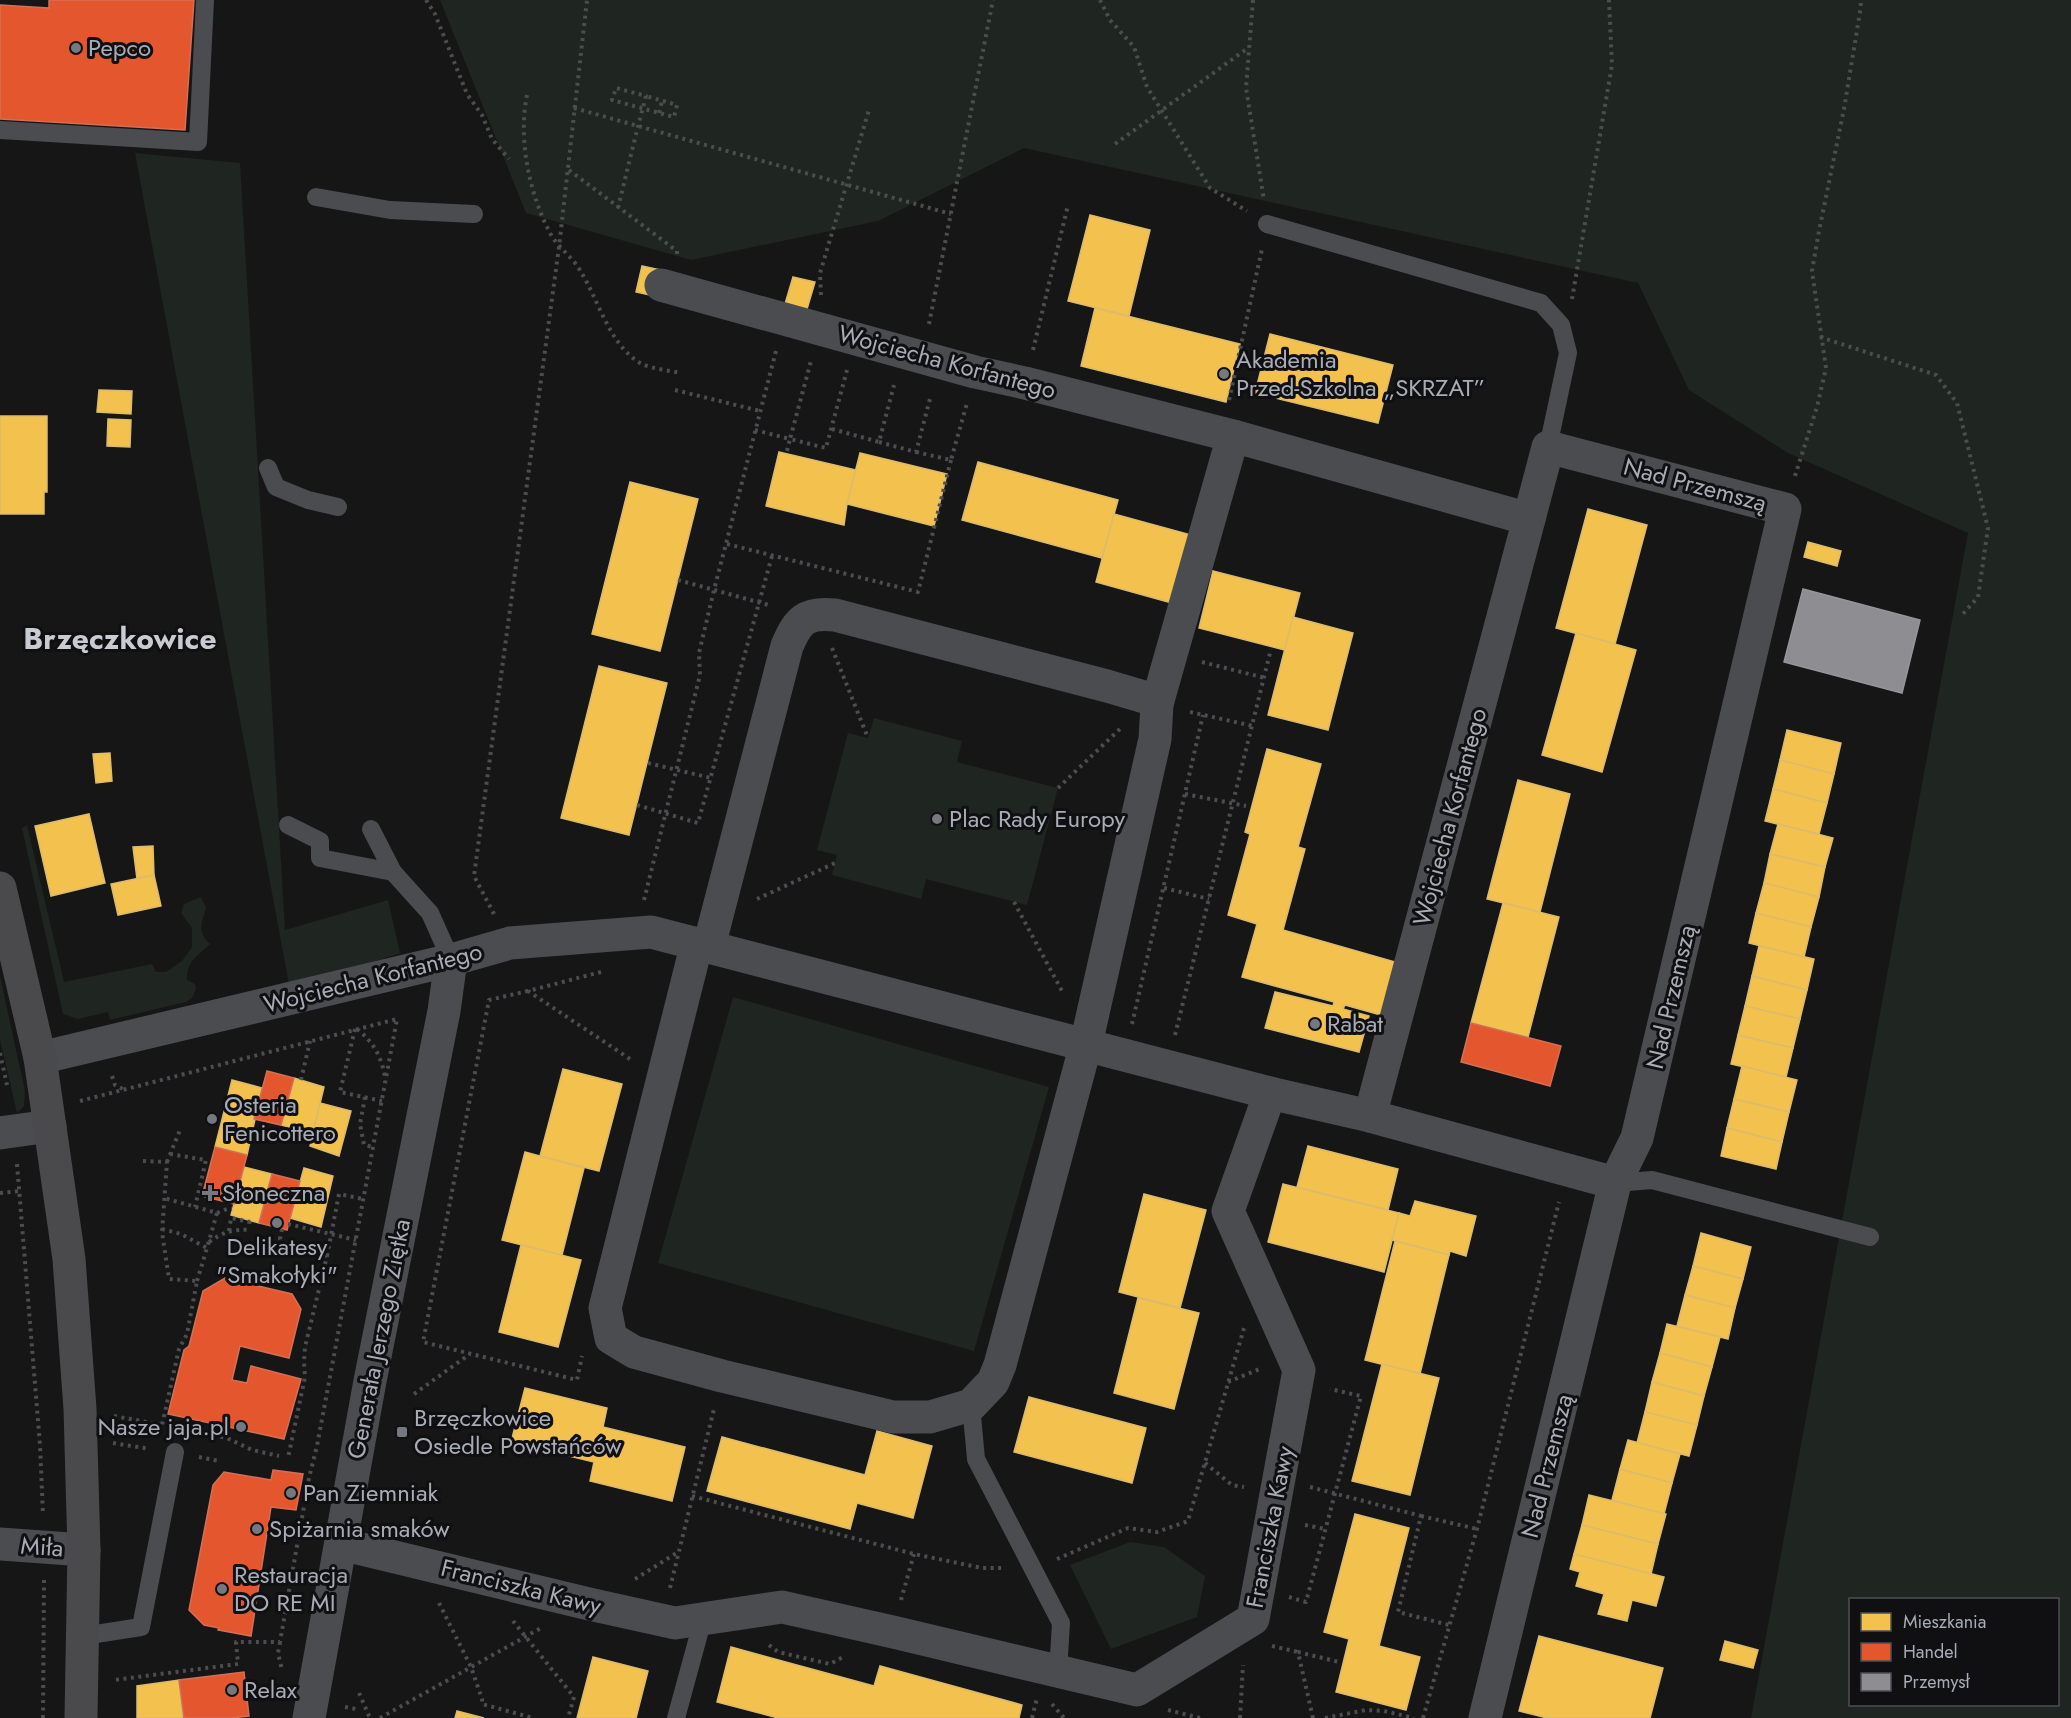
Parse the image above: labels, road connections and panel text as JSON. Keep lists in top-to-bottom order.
{
  "streets": {
    "street": [
      "Wojciecha Korfantego",
      "Nad Przemszą",
      "Generała Jerzego Ziętka",
      "Franciszka Kawy",
      "Miła"
    ]
  },
  "crossings": [
    ["Wojciecha Korfantego", "Nad Przemszą"],
    ["Wojciecha Korfantego", "Generała Jerzego Ziętka"],
    ["Wojciecha Korfantego", "Franciszka Kawy"],
    ["Generała Jerzego Ziętka", "Franciszka Kawy"]
  ],
  "districts": ["Brzęczkowice"],
  "places": {
    "other": [
      "Pepco",
      "Akademia Przed-Szkolna „SKRZAT”",
      "Plac Rady Europy",
      "Rabat",
      "Osteria Fenicottero",
      "Delikatesy \"Smakołyki\"",
      "Nasze jaja.pl",
      "Pan Ziemniak",
      "Spiżarnia smaków",
      "Restauracja DO RE MI",
      "Relax"
    ],
    "health": ["Słoneczna"],
    "transit": ["Brzęczkowice Osiedle Powstańców"]
  },
  "legend": ["Mieszkania", "Handel", "Przemysł"]
}
